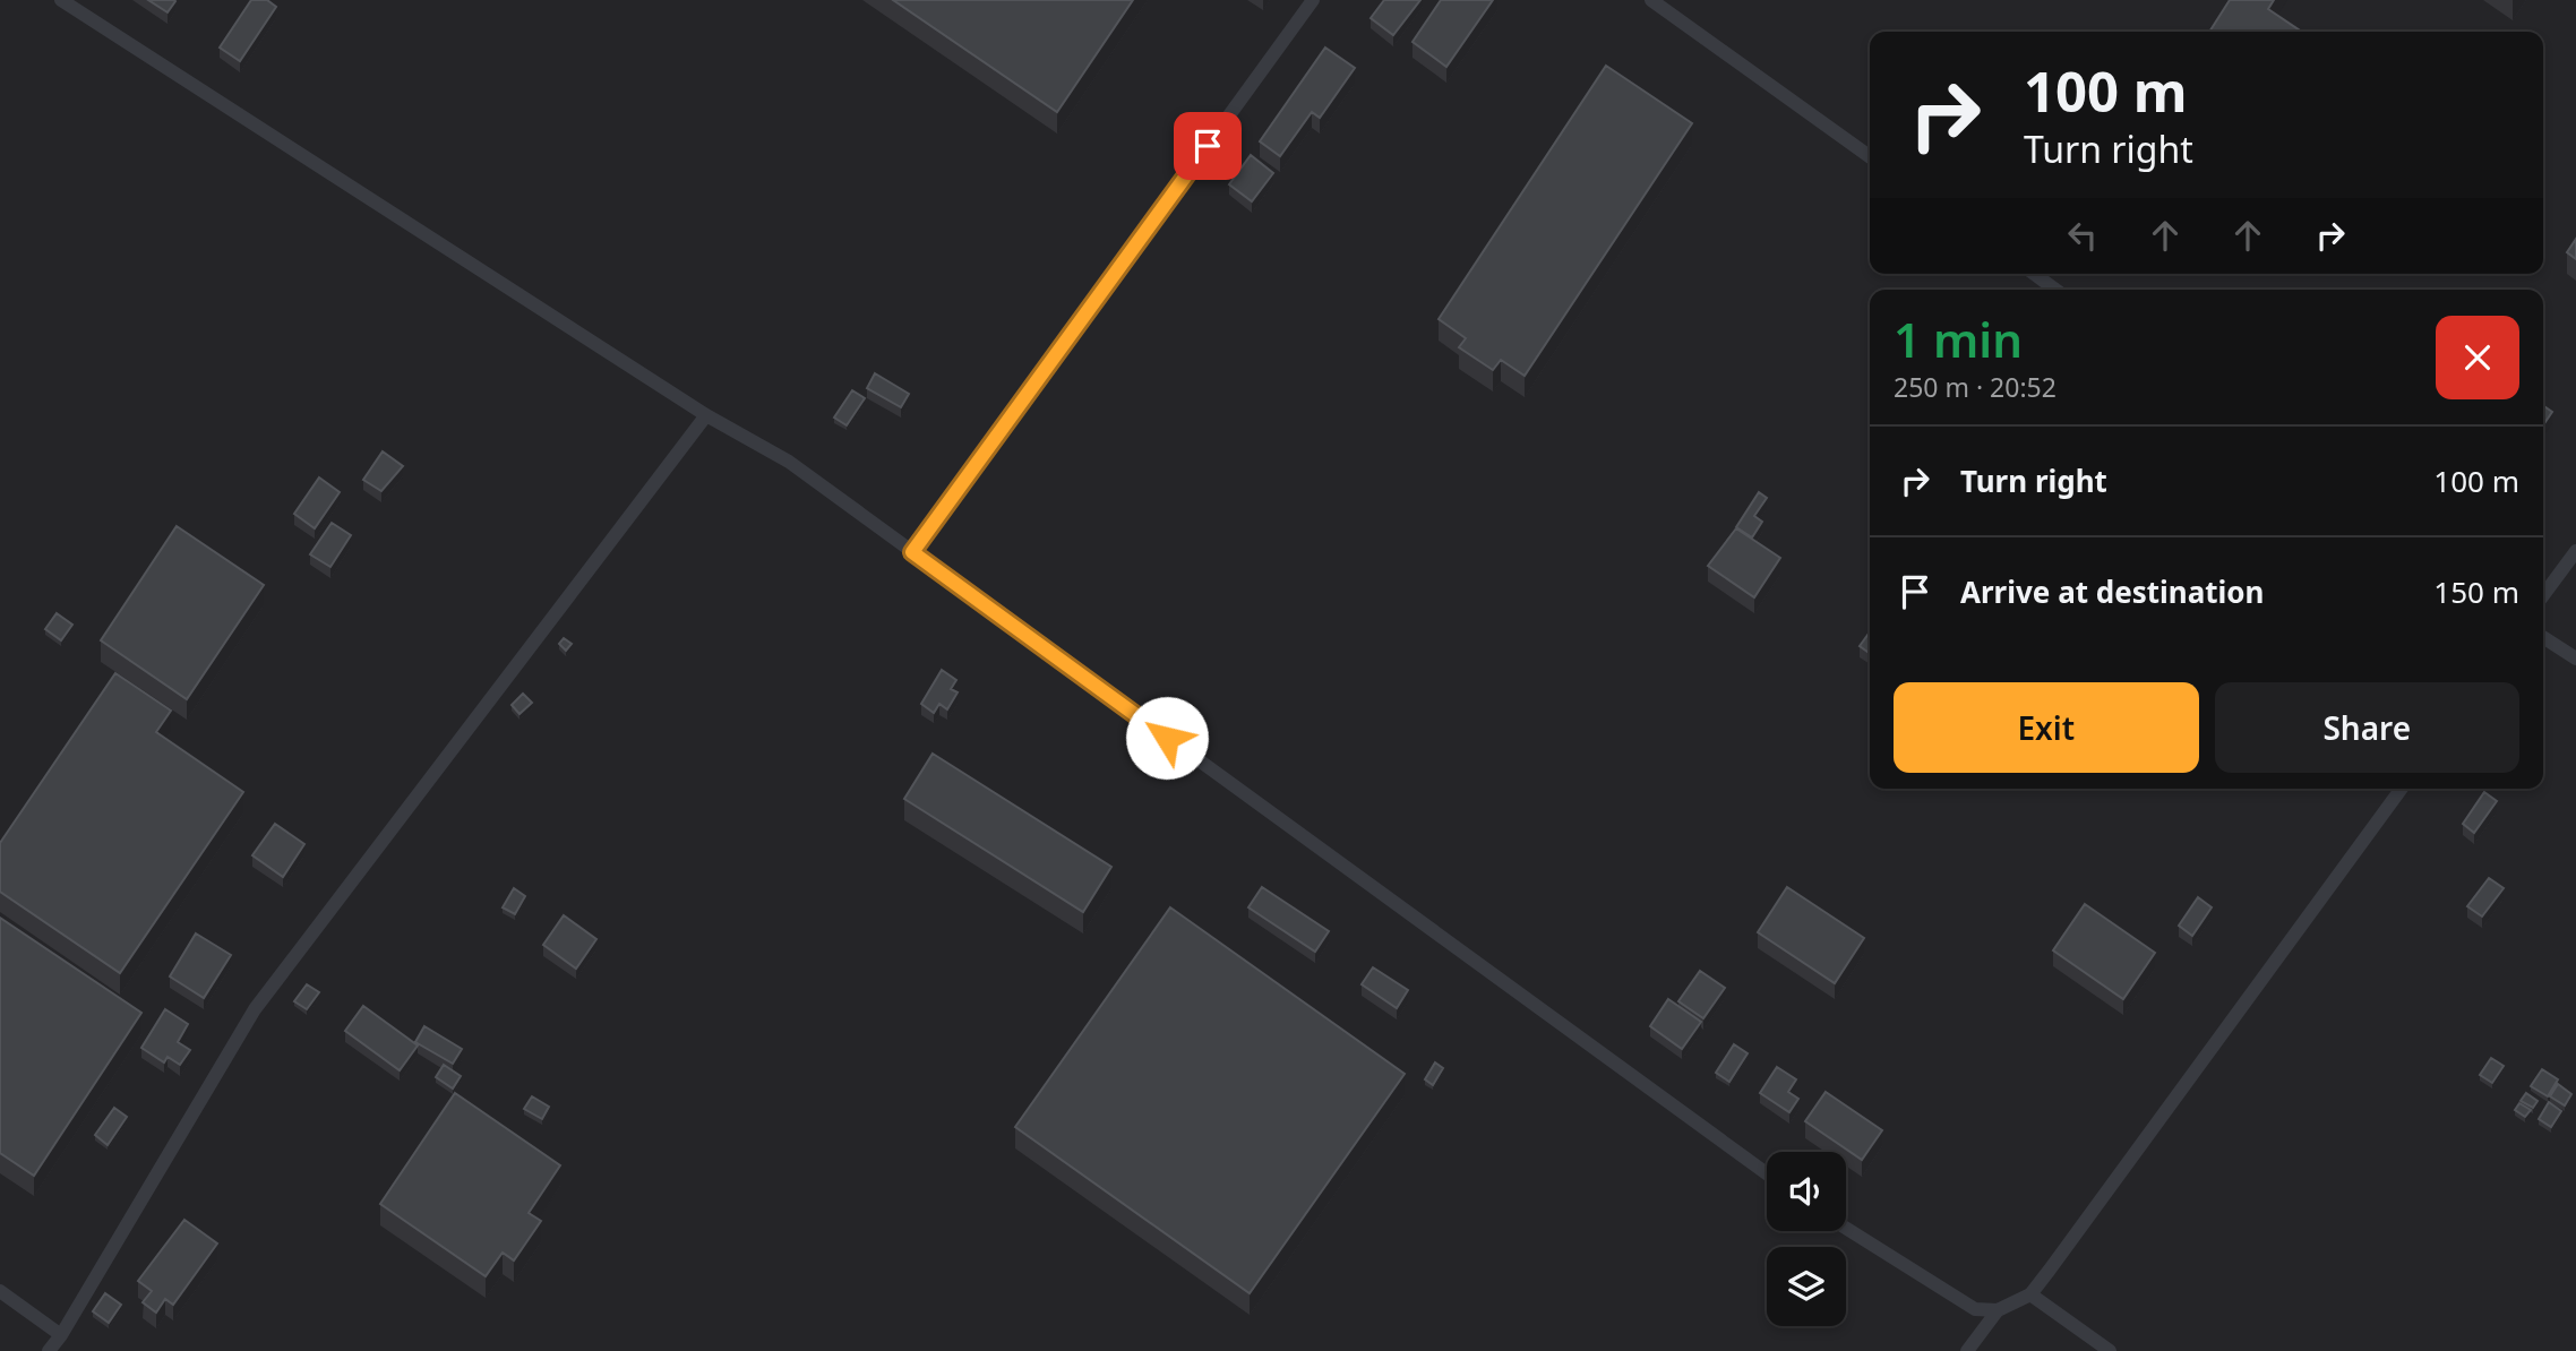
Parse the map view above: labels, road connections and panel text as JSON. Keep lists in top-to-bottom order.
{
  "page": {
    "turn": ["100 m", "Turn right"],
    "heading": ["1 min", "250 m · 20:52"],
    "list": [
      {
        "name": "Turn right",
        "value": "100 m"
      },
      {
        "name": "Arrive at destination",
        "value": "150 m"
      }
    ],
    "buttons": ["Exit", "Share"]
  }
}
